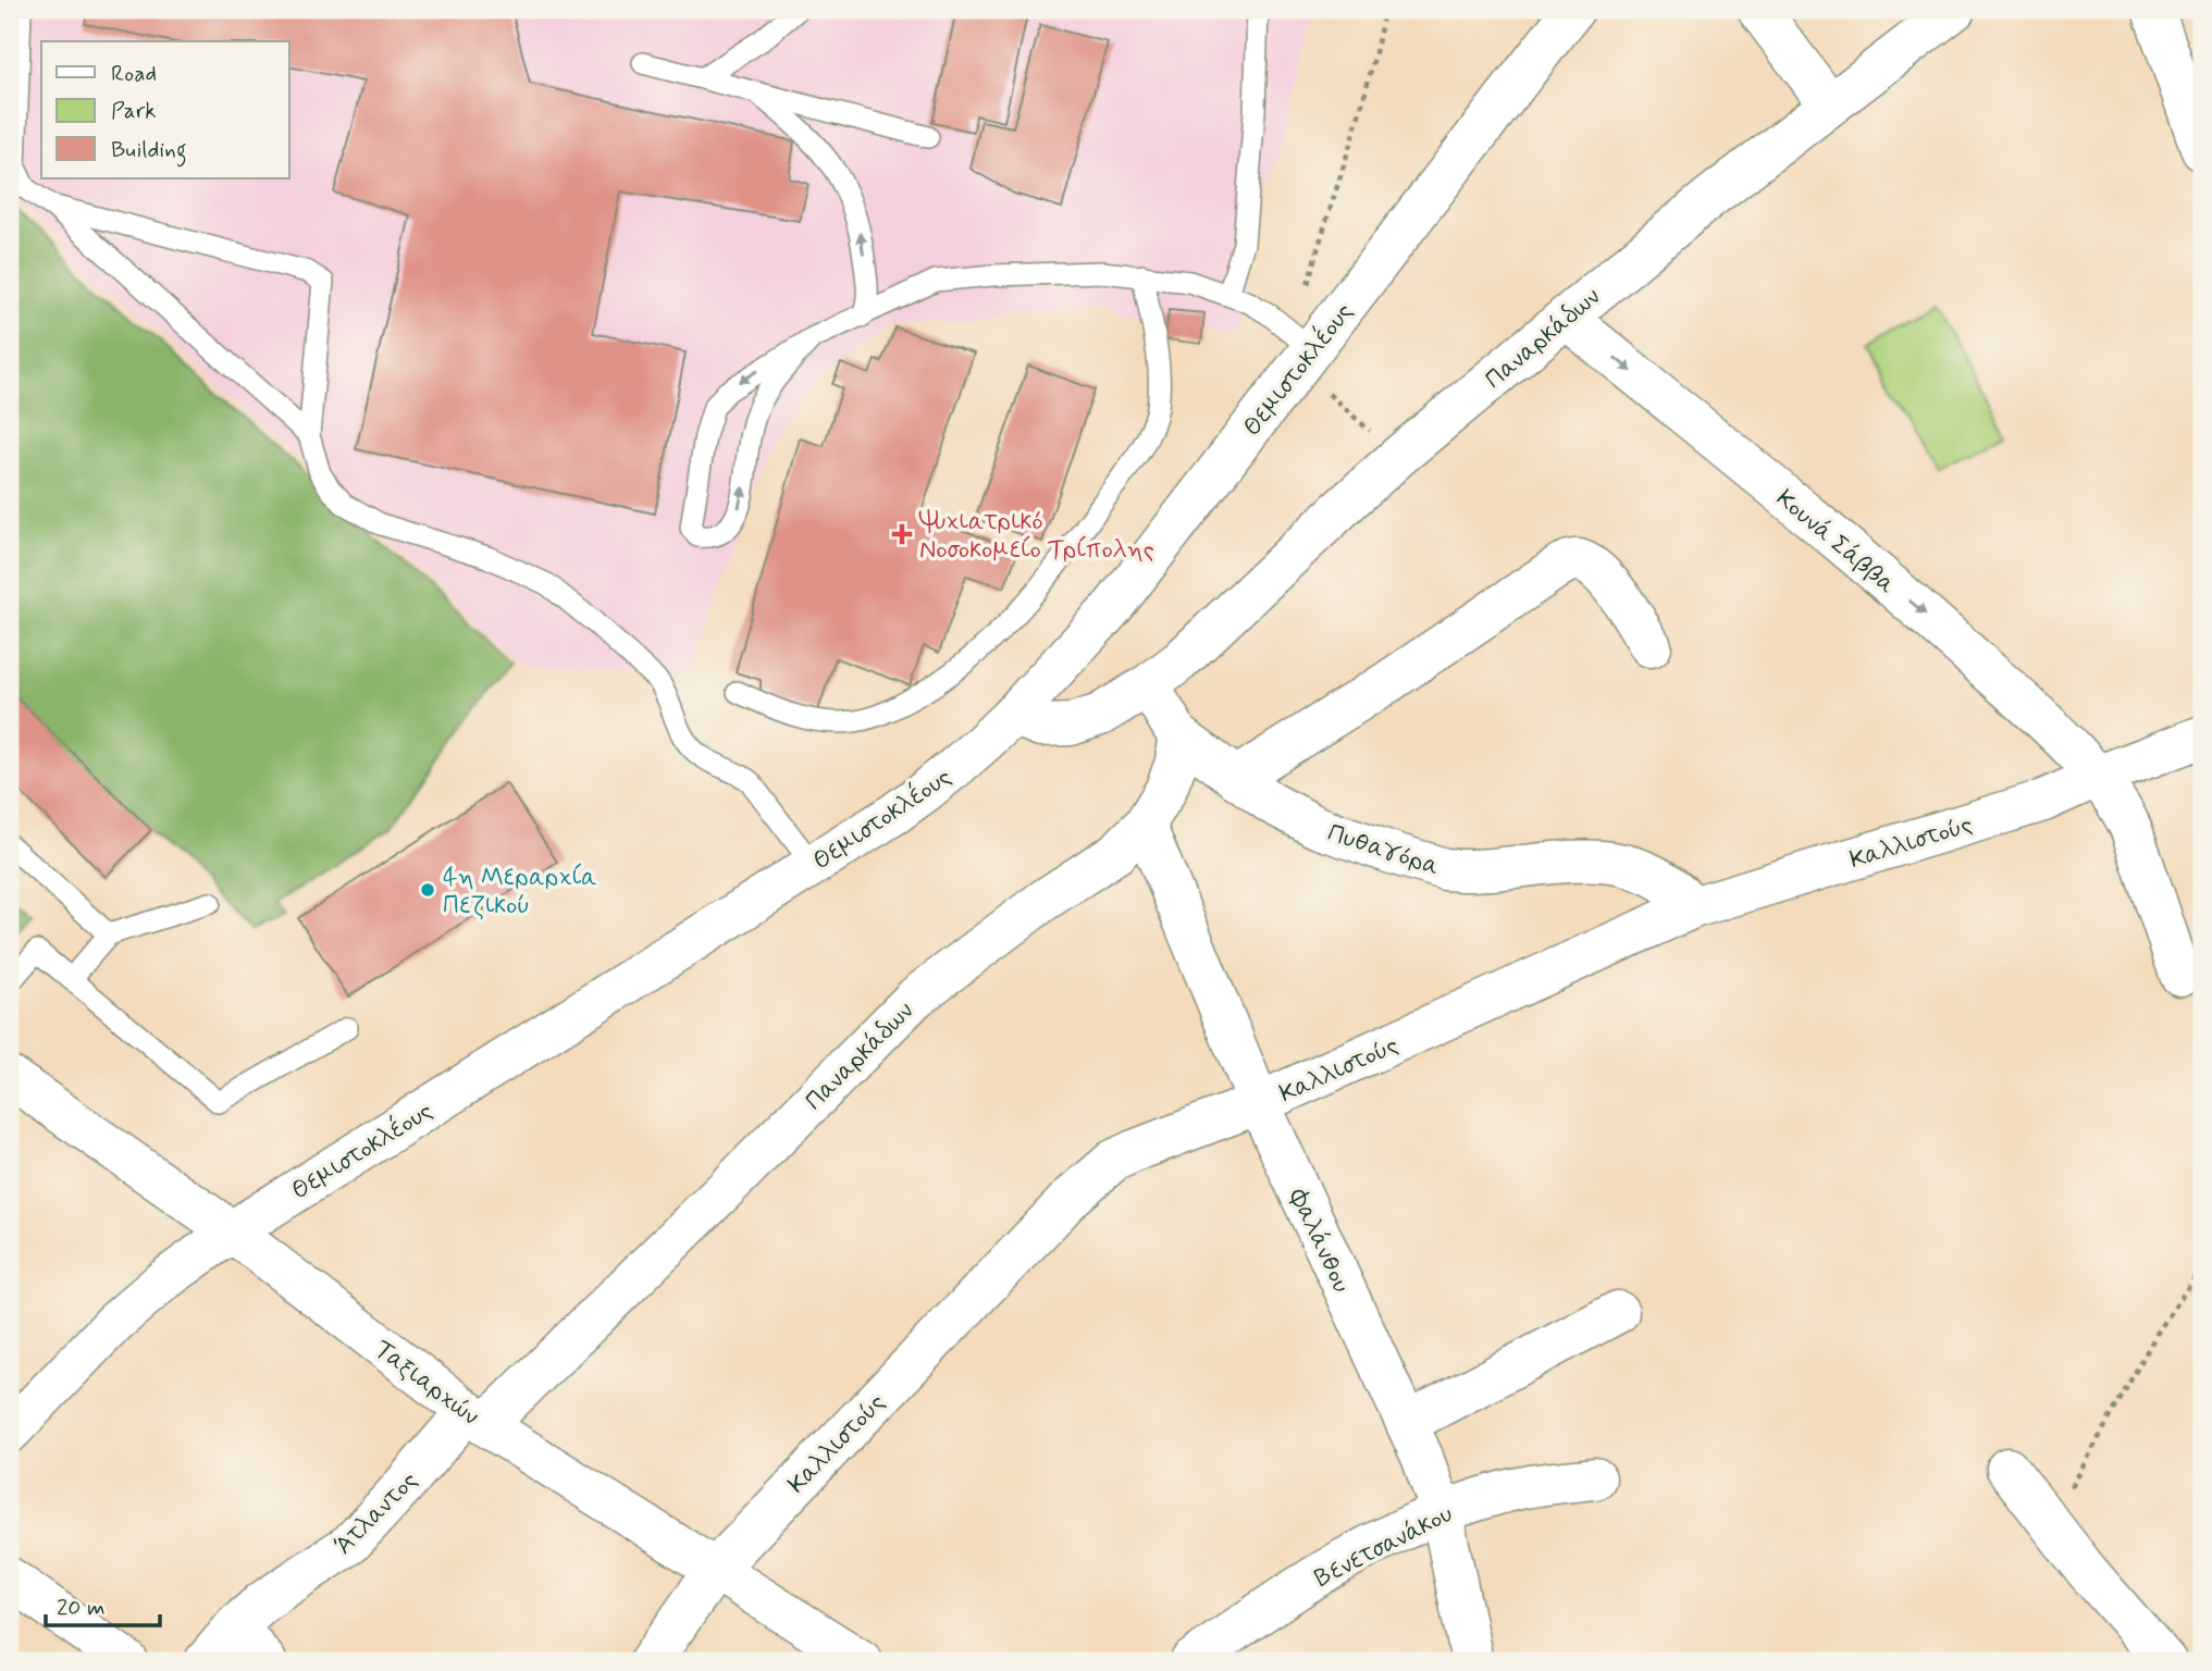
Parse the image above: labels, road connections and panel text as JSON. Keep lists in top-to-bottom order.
{
  "streets": {
    "street": [
      "Παναρκάδων",
      "Θεμιστοκλέους",
      "Κουνά Σάββα",
      "Καλλιστούς",
      "Πυθαγόρα",
      "Φαλάνθου",
      "Ταξιαρχών",
      "Άτλαντος",
      "Βενετσανάκου"
    ]
  },
  "crossings": [
    ["Παναρκάδων", "Θεμιστοκλέους"],
    ["Παναρκάδων", "Κουνά Σάββα"],
    ["Παναρκάδων", "Πυθαγόρα"],
    ["Παναρκάδων", "Φαλάνθου"],
    ["Παναρκάδων", "Ταξιαρχών"],
    ["Παναρκάδων", "Άτλαντος"],
    ["Θεμιστοκλέους", "Ταξιαρχών"],
    ["Κουνά Σάββα", "Καλλιστούς"],
    ["Καλλιστούς", "Πυθαγόρα"],
    ["Καλλιστούς", "Φαλάνθου"],
    ["Καλλιστούς", "Ταξιαρχών"],
    ["Φαλάνθου", "Βενετσανάκου"],
    ["Ταξιαρχών", "Άτλαντος"]
  ],
  "one_way": ["Κουνά Σάββα"],
  "places": {
    "health": ["Ψυχιατρικό Νοσοκομείο Τρίπολης"],
    "other": ["4η Μεραρχία Πεζικού"]
  },
  "legend": ["Road", "Park", "Building"],
  "scale_bar": "20 m"
}
